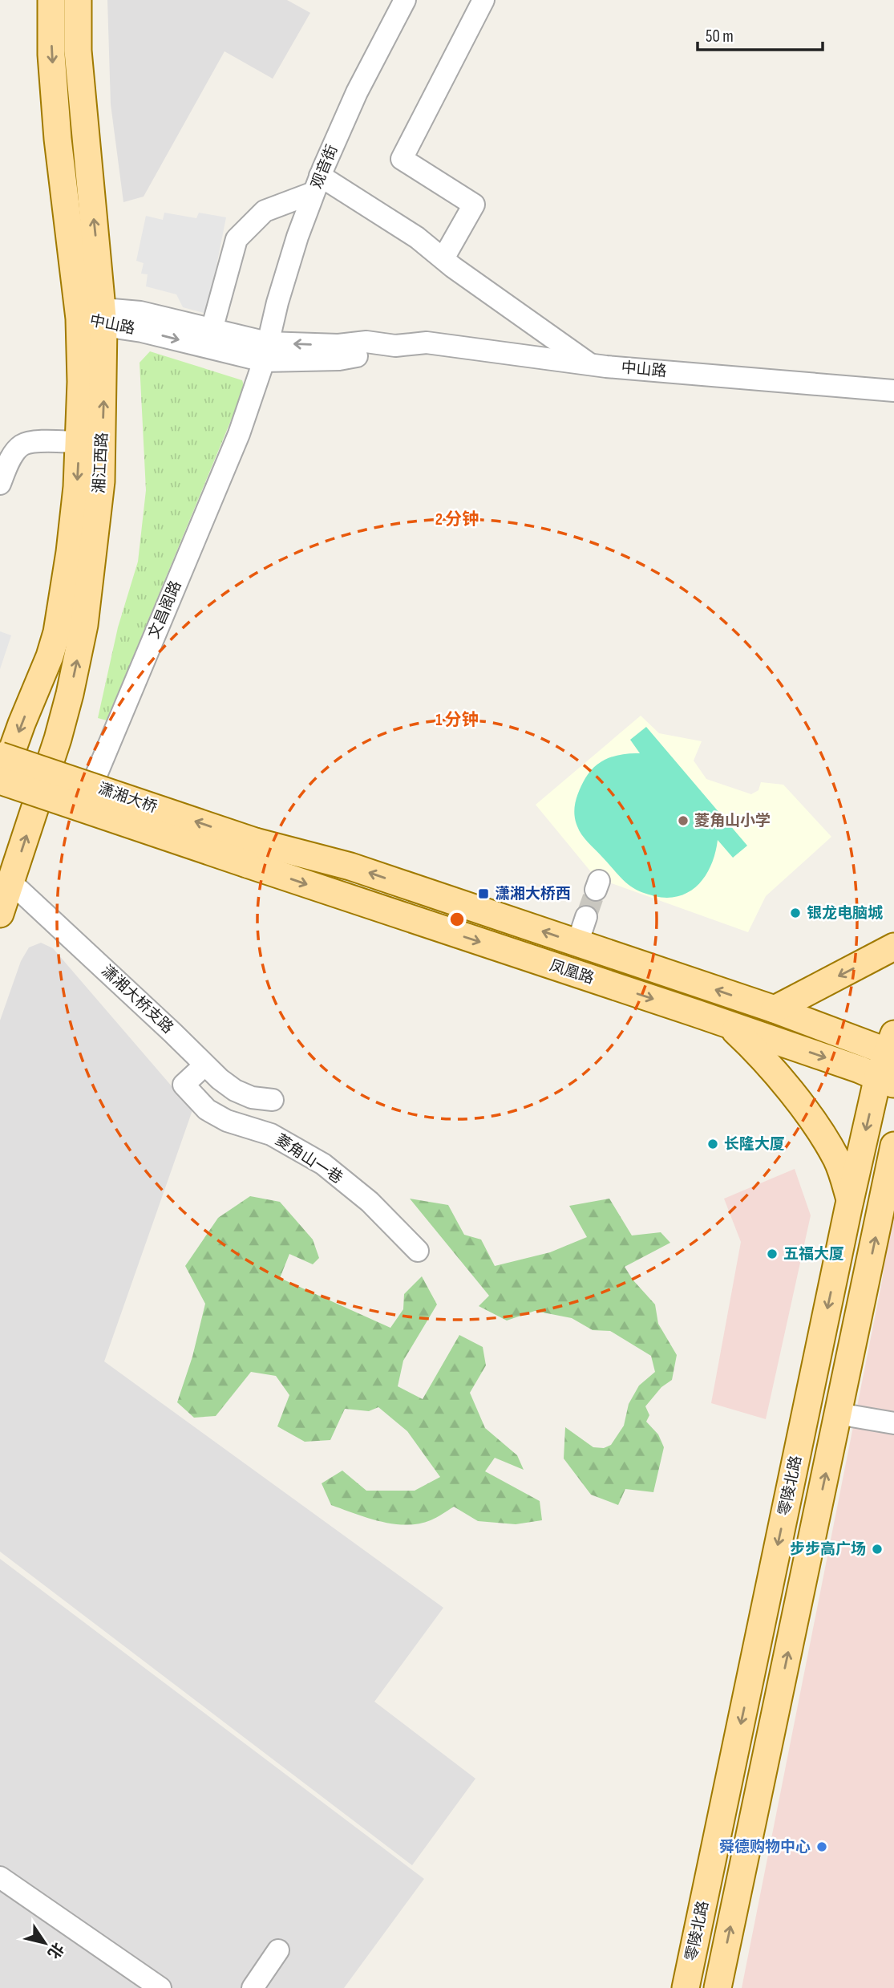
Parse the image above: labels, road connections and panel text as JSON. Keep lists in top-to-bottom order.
{
  "streets": {
    "main road": [
      "湘江西路",
      "潇湘大桥",
      "凤凰路",
      "零陵北路"
    ],
    "street": [
      "观音街",
      "中山路",
      "文昌阁路",
      "潇湘大桥支路",
      "菱角山一巷"
    ]
  },
  "crossings": [
    ["观音街", "中山路"],
    ["观音街", "文昌阁路"],
    ["中山路", "湘江西路"],
    ["中山路", "文昌阁路"],
    ["湘江西路", "潇湘大桥支路"],
    ["潇湘大桥", "凤凰路"],
    ["凤凰路", "零陵北路"],
    ["潇湘大桥支路", "菱角山一巷"]
  ],
  "places": {
    "other": [
      "菱角山小学",
      "银龙电脑城",
      "长隆大厦",
      "五福大厦",
      "步步高广场",
      "舜德购物中心"
    ],
    "transit": ["潇湘大桥西"]
  },
  "scale_bar": "50 m",
  "north": "bottom right",
  "rings": ["2 分钟", "1 分钟"]
}
